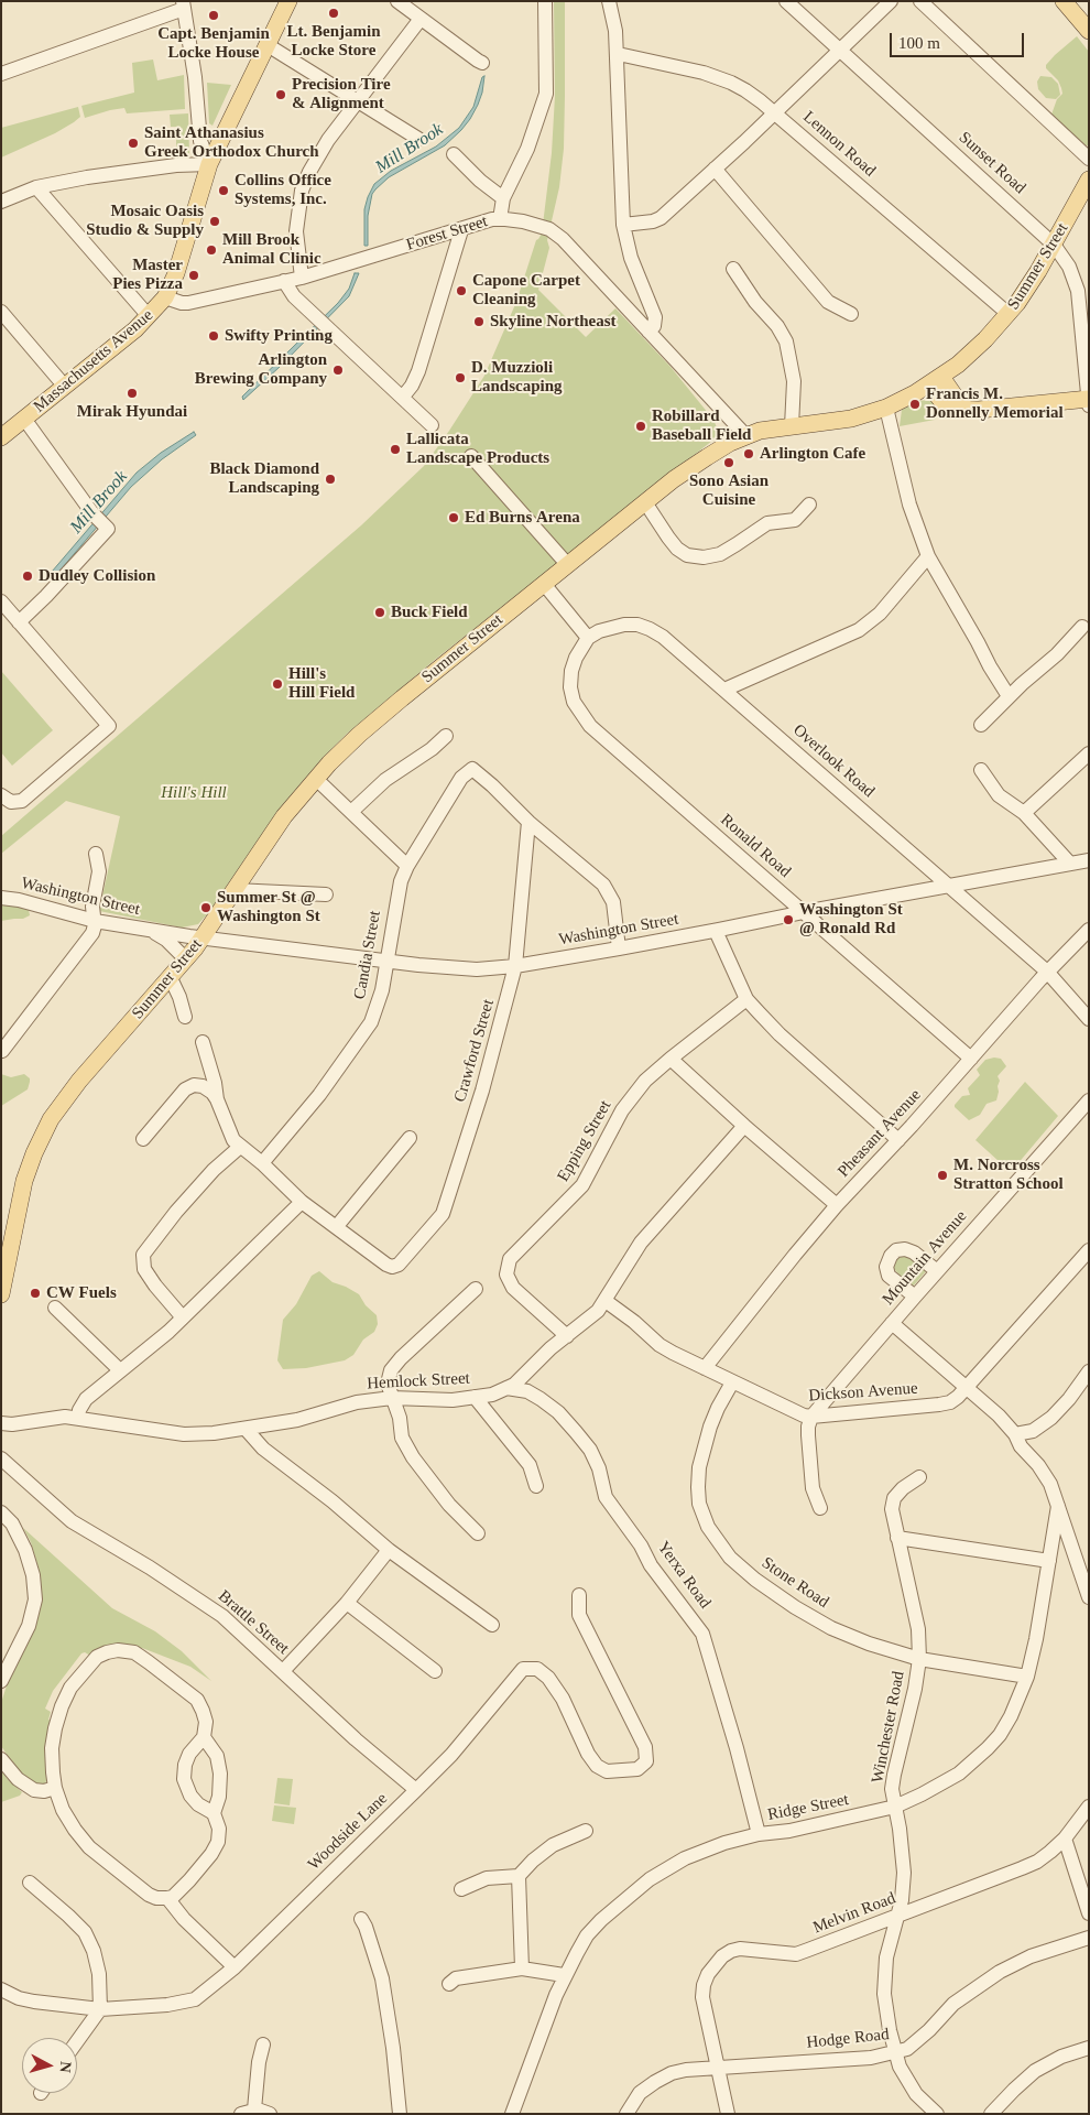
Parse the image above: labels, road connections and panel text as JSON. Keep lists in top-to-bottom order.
{
  "streets": {
    "main road": ["Summer Street", "Massachusetts Avenue"],
    "street": [
      "Lennon Road",
      "Sunset Road",
      "Forest Street",
      "Overlook Road",
      "Ronald Road",
      "Washington Street",
      "Candia Street",
      "Crawford Street",
      "Pheasant Avenue",
      "Epping Street",
      "Mountain Avenue",
      "Hemlock Street",
      "Dickson Avenue",
      "Yerxa Road",
      "Stone Road",
      "Brattle Street",
      "Winchester Road",
      "Ridge Street",
      "Woodside Lane",
      "Melvin Road",
      "Hodge Road"
    ]
  },
  "crossings": [
    ["Lennon Road", "Summer Street"],
    ["Sunset Road", "Summer Street"],
    ["Forest Street", "Summer Street"],
    ["Forest Street", "Massachusetts Avenue"],
    ["Summer Street", "Washington Street"],
    ["Overlook Road", "Ronald Road"],
    ["Overlook Road", "Washington Street"],
    ["Overlook Road", "Pheasant Avenue"],
    ["Ronald Road", "Washington Street"],
    ["Ronald Road", "Pheasant Avenue"],
    ["Washington Street", "Candia Street"],
    ["Washington Street", "Crawford Street"],
    ["Candia Street", "Crawford Street"],
    ["Pheasant Avenue", "Dickson Avenue"],
    ["Epping Street", "Hemlock Street"],
    ["Mountain Avenue", "Dickson Avenue"],
    ["Hemlock Street", "Dickson Avenue"],
    ["Hemlock Street", "Yerxa Road"],
    ["Dickson Avenue", "Stone Road"],
    ["Yerxa Road", "Ridge Street"],
    ["Stone Road", "Winchester Road"],
    ["Stone Road", "Ridge Street"],
    ["Brattle Street", "Woodside Lane"],
    ["Winchester Road", "Ridge Street"],
    ["Winchester Road", "Melvin Road"],
    ["Winchester Road", "Hodge Road"],
    ["Melvin Road", "Hodge Road"]
  ],
  "water": ["Mill Brook"],
  "parks": ["Hill's Hill"],
  "places": [
    "Lt. Benjamin Locke Store",
    "Capt. Benjamin Locke House",
    "Precision Tire & Alignment",
    "Saint Athanasius Greek Orthodox Church",
    "Collins Office Systems, Inc.",
    "Mosaic Oasis Studio & Supply",
    "Mill Brook Animal Clinic",
    "Master Pies Pizza",
    "Capone Carpet Cleaning",
    "Skyline Northeast",
    "Swifty Printing",
    "Arlington Brewing Company",
    "D. Muzzioli Landscaping",
    "Mirak Hyundai",
    "Francis M. Donnelly Memorial",
    "Robillard Baseball Field",
    "Lallicata Landscape Products",
    "Arlington Cafe",
    "Sono Asian Cuisine",
    "Black Diamond Landscaping",
    "Ed Burns Arena",
    "Dudley Collision",
    "Buck Field",
    "Hill's Hill Field",
    "Summer St @ Washington St",
    "Washington St @ Ronald Rd",
    "M. Norcross Stratton School",
    "CW Fuels"
  ],
  "scale_bar": "100 m",
  "north": "right"
}
